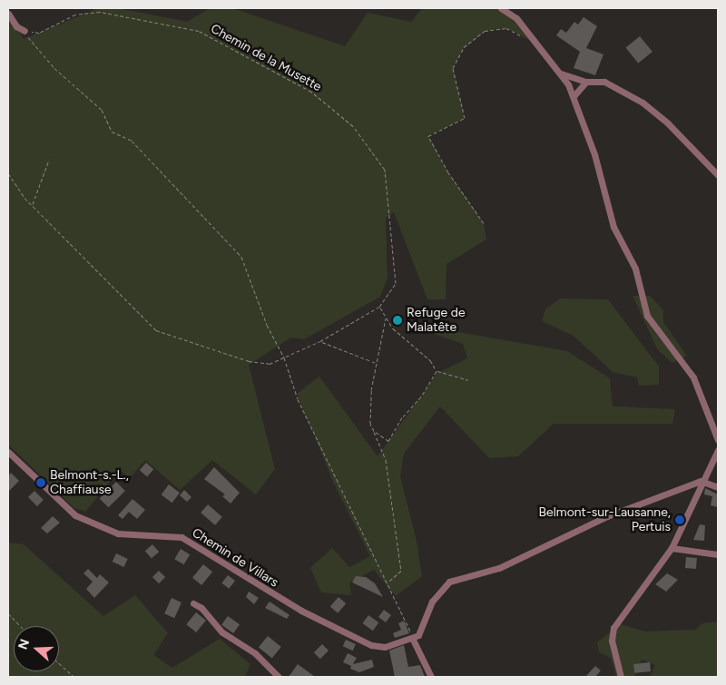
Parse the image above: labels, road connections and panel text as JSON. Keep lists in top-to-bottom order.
{
  "streets": {
    "street": ["Chemin de Villars"],
    "path": ["Chemin de la Musette"]
  },
  "places": ["Refuge de Malatête", "Belmont-s.-L., Chaffiause", "Belmont-sur-Lausanne, Pertuis"],
  "north": "left"
}
